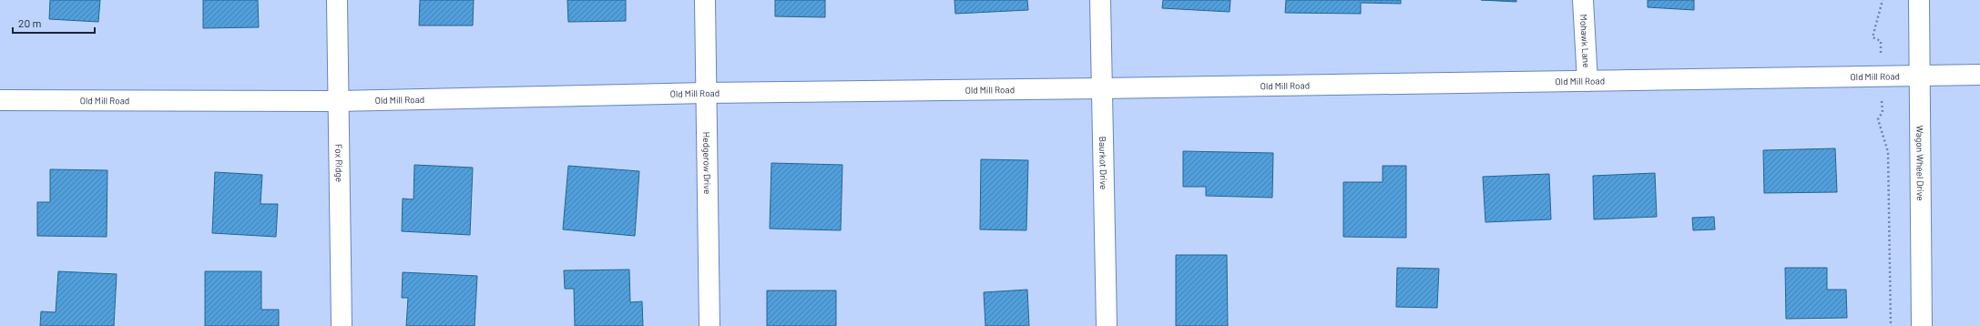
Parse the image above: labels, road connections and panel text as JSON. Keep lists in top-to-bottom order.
{
  "streets": {
    "street": [
      "Mohawk Lane",
      "Old Mill Road",
      "Fox Ridge",
      "Hedgerow Drive",
      "Baurkot Drive",
      "Wagon Wheel Drive"
    ]
  },
  "crossings": [
    ["Mohawk Lane", "Old Mill Road"],
    ["Old Mill Road", "Fox Ridge"],
    ["Old Mill Road", "Hedgerow Drive"],
    ["Old Mill Road", "Baurkot Drive"],
    ["Old Mill Road", "Wagon Wheel Drive"]
  ],
  "scale_bar": "20 m"
}
